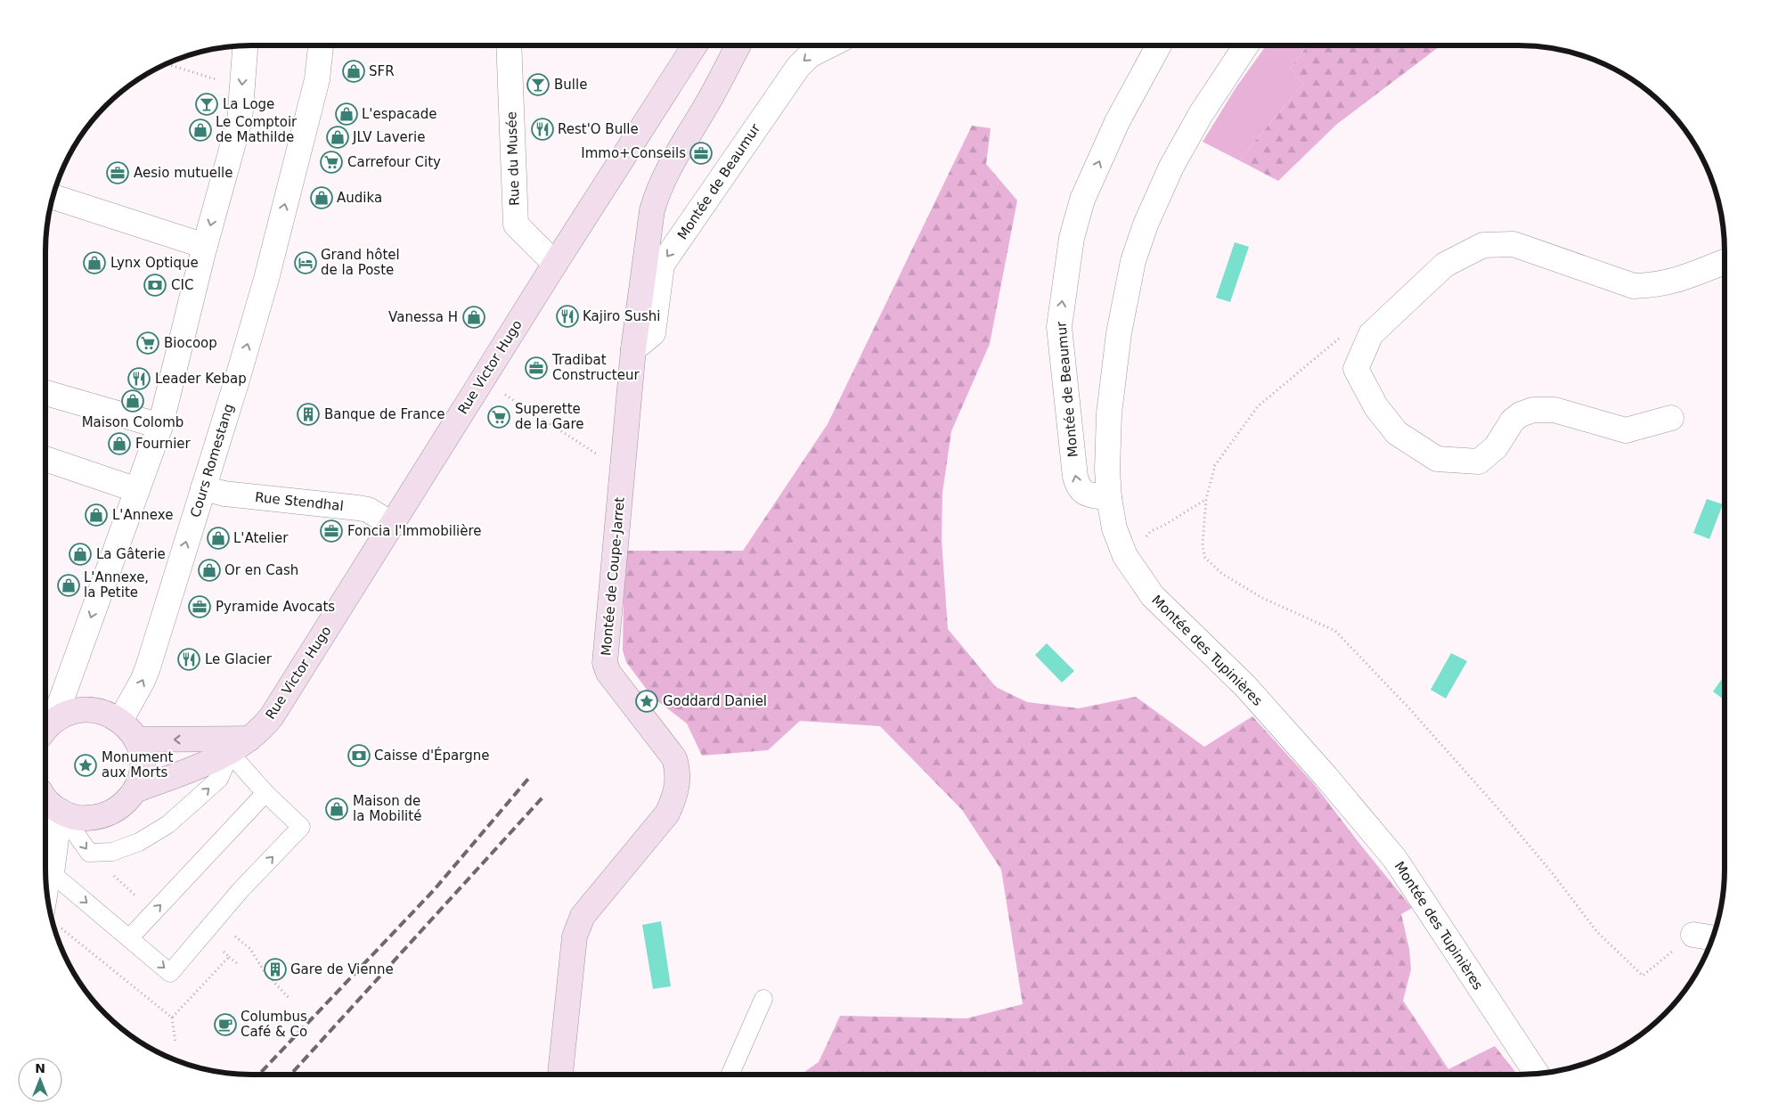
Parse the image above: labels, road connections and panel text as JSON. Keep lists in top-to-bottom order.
{
  "streets": {
    "main road": ["Rue Victor Hugo", "Montée de Coupe-Jarret"],
    "street": [
      "Rue du Musée",
      "Montée de Beaumur",
      "Cours Romestang",
      "Rue Stendhal",
      "Montée des Tupinières"
    ]
  },
  "crossings": [
    ["Rue du Musée", "Rue Victor Hugo"],
    ["Montée de Beaumur", "Montée de Coupe-Jarret"],
    ["Montée de Beaumur", "Montée des Tupinières"],
    ["Rue Victor Hugo", "Rue Stendhal"],
    ["Cours Romestang", "Rue Stendhal"]
  ],
  "places": {
    "shop": [
      "SFR",
      "L'espacade",
      "Le Comptoir de Mathilde",
      "JLV Laverie",
      "Audika",
      "Lynx Optique",
      "Vanessa H",
      "Maison Colomb",
      "Fournier",
      "L'Annexe",
      "L'Atelier",
      "La Gâterie",
      "Or en Cash",
      "L'Annexe, la Petite",
      "Maison de la Mobilité"
    ],
    "bar": ["Bulle", "La Loge"],
    "restaurant": [
      "Rest'O Bulle",
      "Kajiro Sushi",
      "Leader Kebap",
      "Le Glacier"
    ],
    "office": [
      "Immo+Conseils",
      "Aesio mutuelle",
      "Tradibat Constructeur",
      "Foncia l'Immobilière",
      "Pyramide Avocats"
    ],
    "supermarket": ["Carrefour City", "Biocoop", "Superette de la Gare"],
    "hotel": ["Grand hôtel de la Poste"],
    "bank": ["CIC", "Caisse d'Épargne"],
    "building": ["Banque de France", "Gare de Vienne"],
    "place": ["Goddard Daniel", "Monument aux Morts"],
    "cafe": ["Columbus Café & Co"]
  },
  "north": "top"
}
